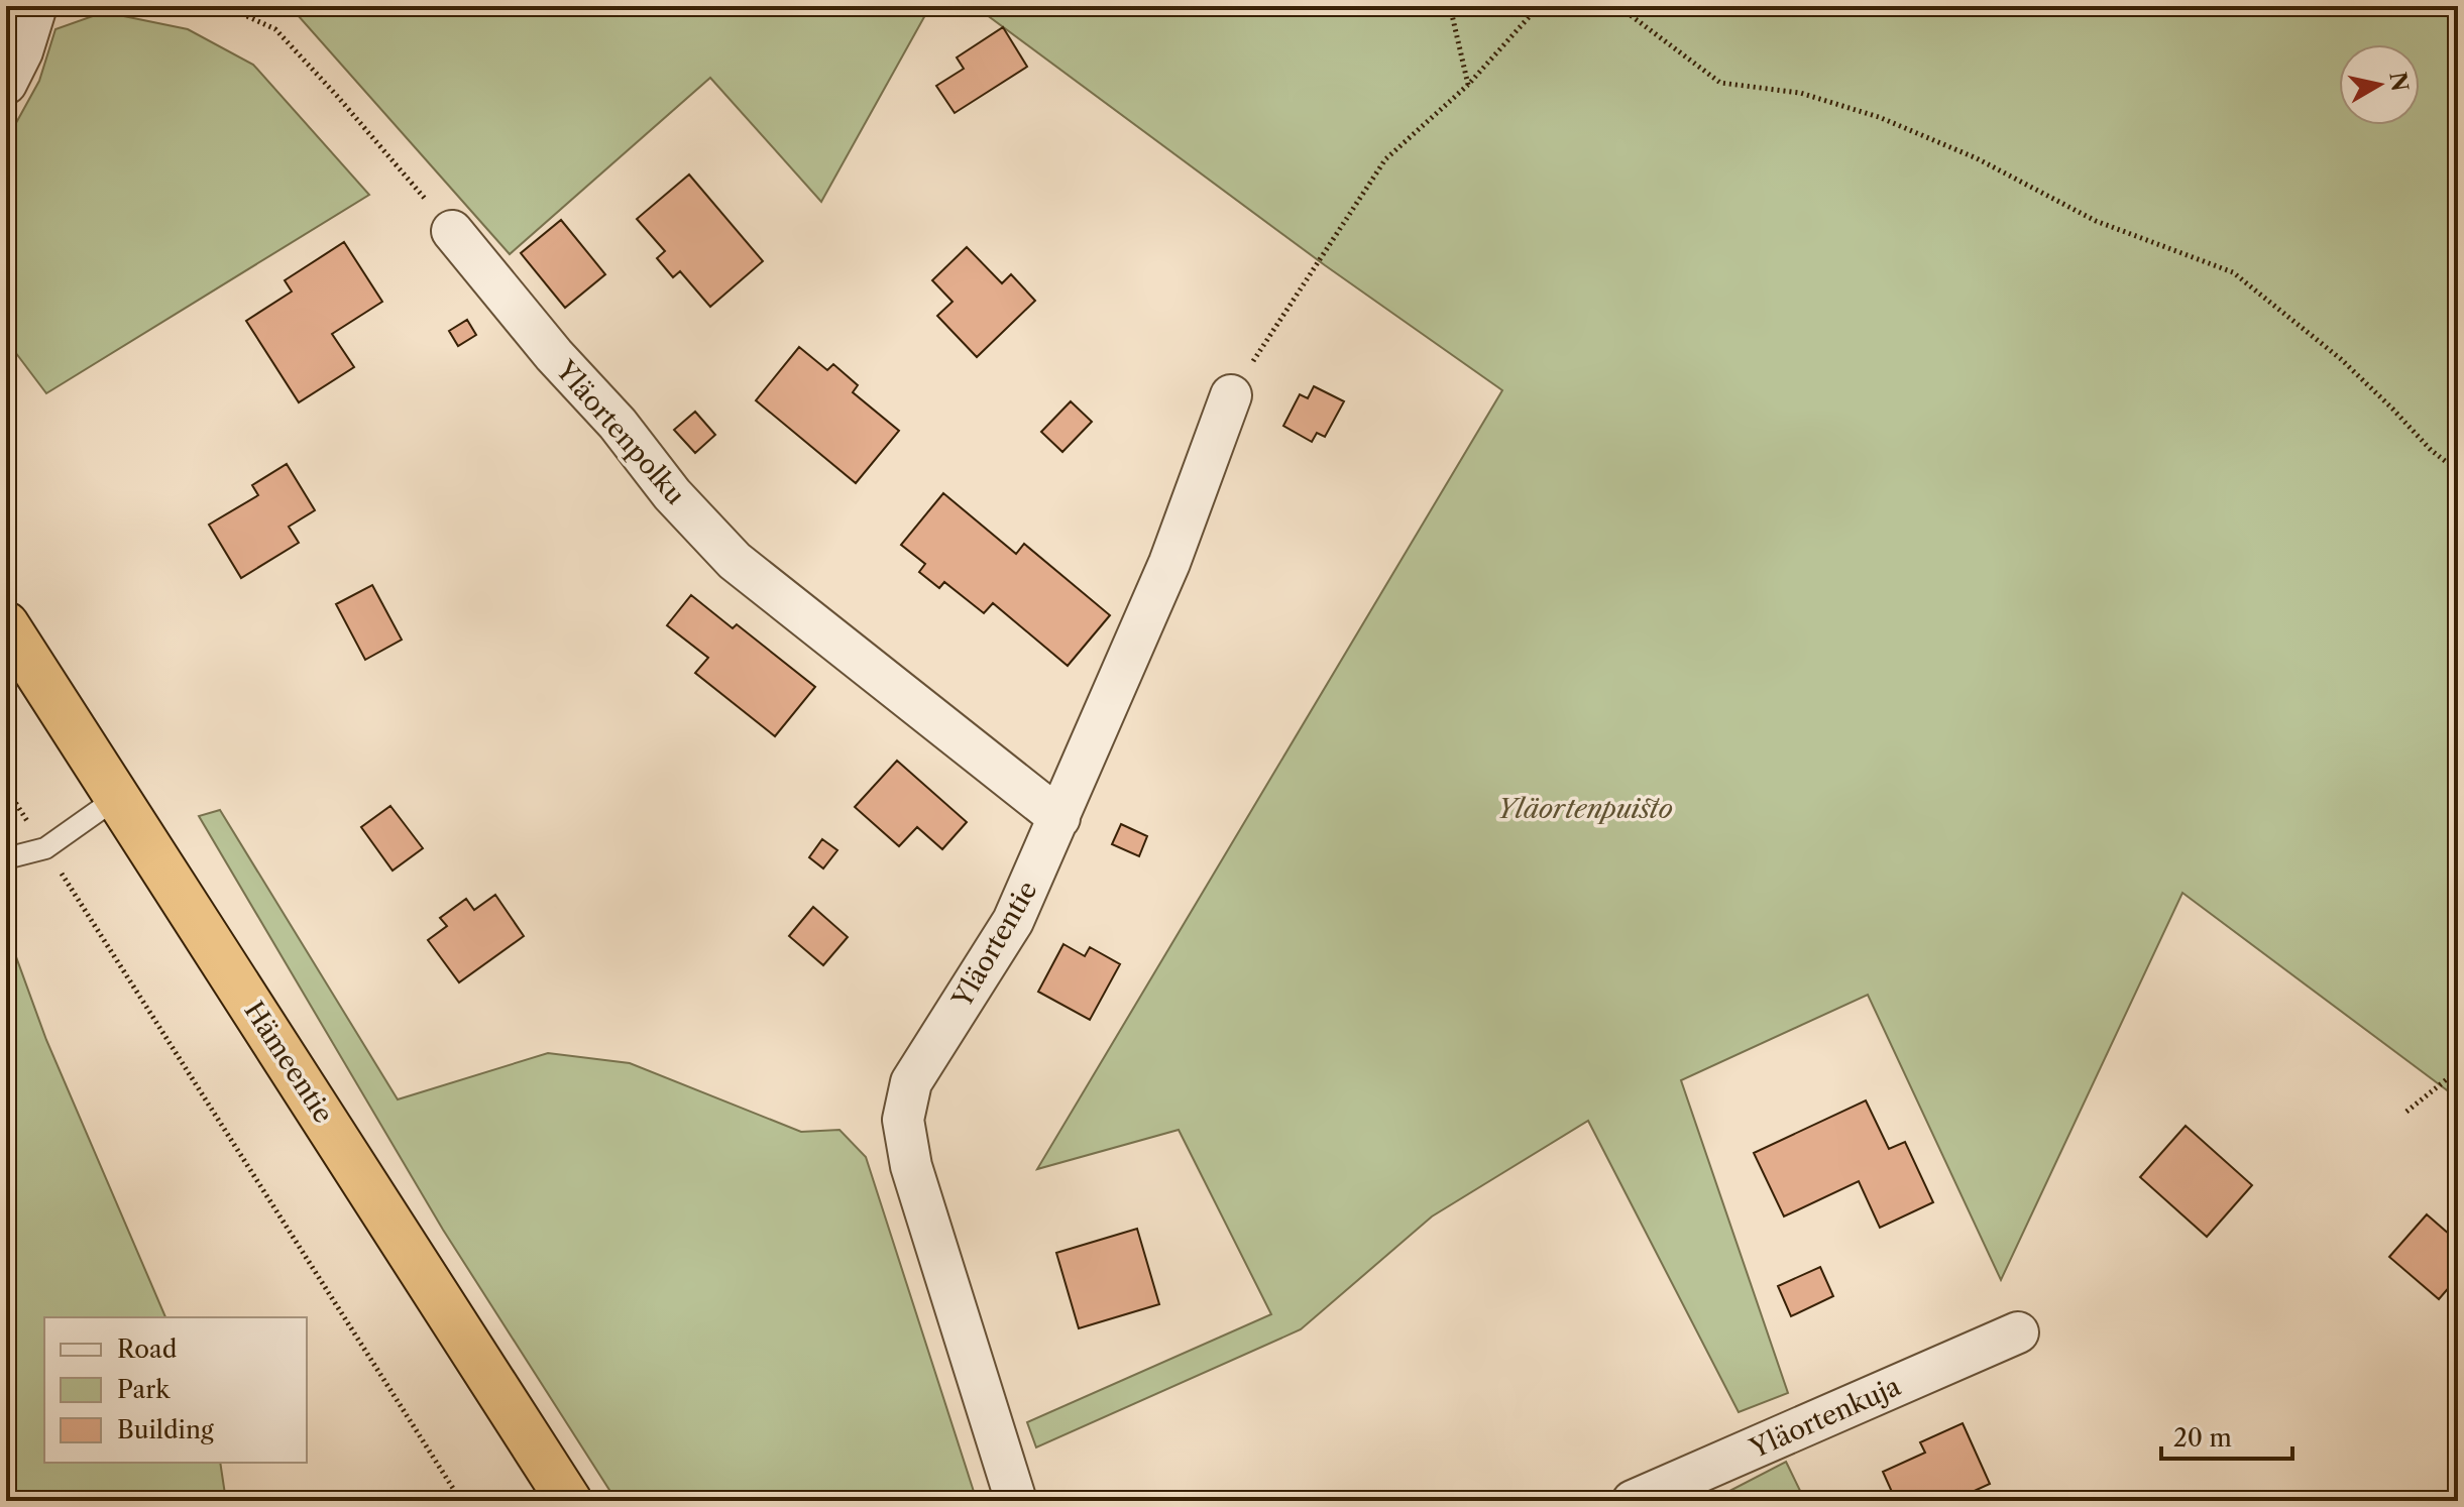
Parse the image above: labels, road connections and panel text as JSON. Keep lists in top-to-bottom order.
{
  "streets": {
    "highway": ["Hämeentie"],
    "street": ["Yläortenpolku", "Yläortentie", "Yläortenkuja"]
  },
  "crossings": [
    ["Yläortenpolku", "Yläortentie"]
  ],
  "parks": ["Yläortenpuisto"],
  "legend": ["Road", "Park", "Building"],
  "scale_bar": "20 m",
  "north": "right"
}
